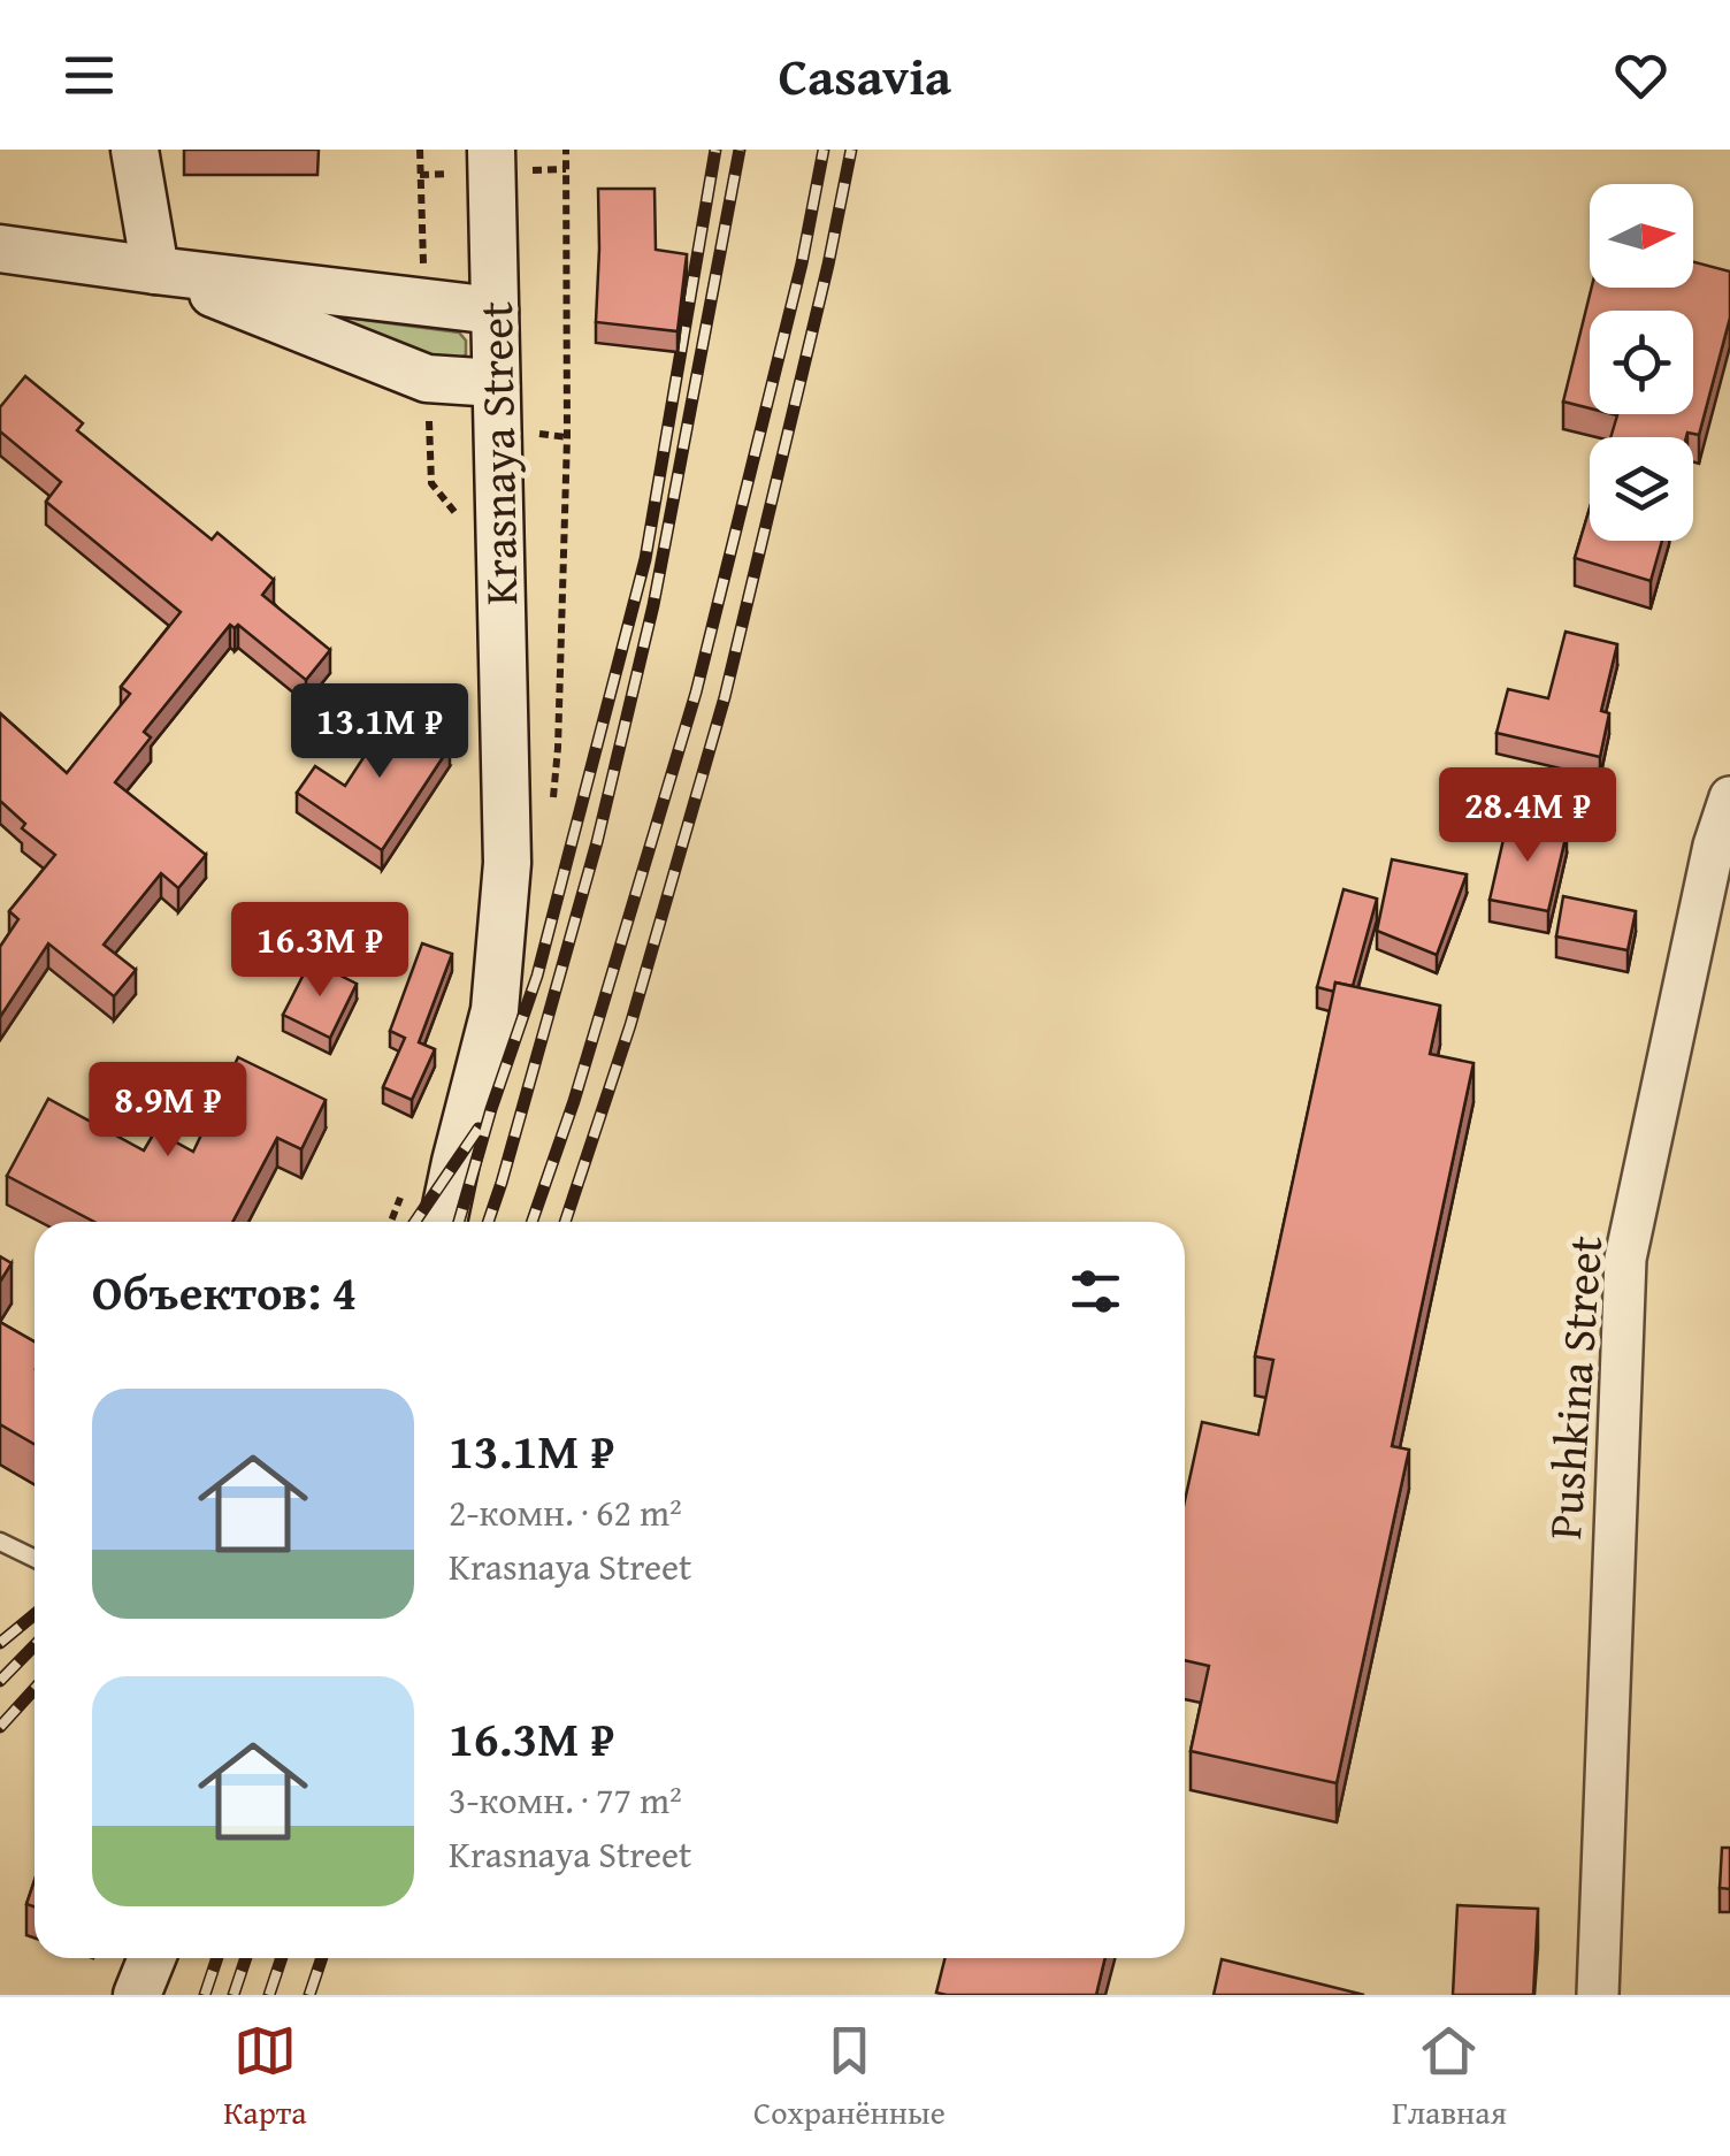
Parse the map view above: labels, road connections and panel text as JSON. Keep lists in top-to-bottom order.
{
  "streets": {
    "main road": ["Krasnaya Street"],
    "street": ["Pushkina Street"]
  },
  "north": "right",
  "page": {
    "header": "Casavia",
    "price": [
      "13.1M ₽",
      "28.4M ₽",
      "16.3M ₽",
      "8.9M ₽"
    ],
    "heading": "Объектов: 4",
    "list": [
      {
        "name": "13.1M ₽",
        "note": "2-комн. · 62 m² · Krasnaya Street"
      },
      {
        "name": "16.3M ₽",
        "note": "3-комн. · 77 m² · Krasnaya Street"
      }
    ],
    "tabs": ["Карта", "Сохранённые", "Главная"]
  }
}
